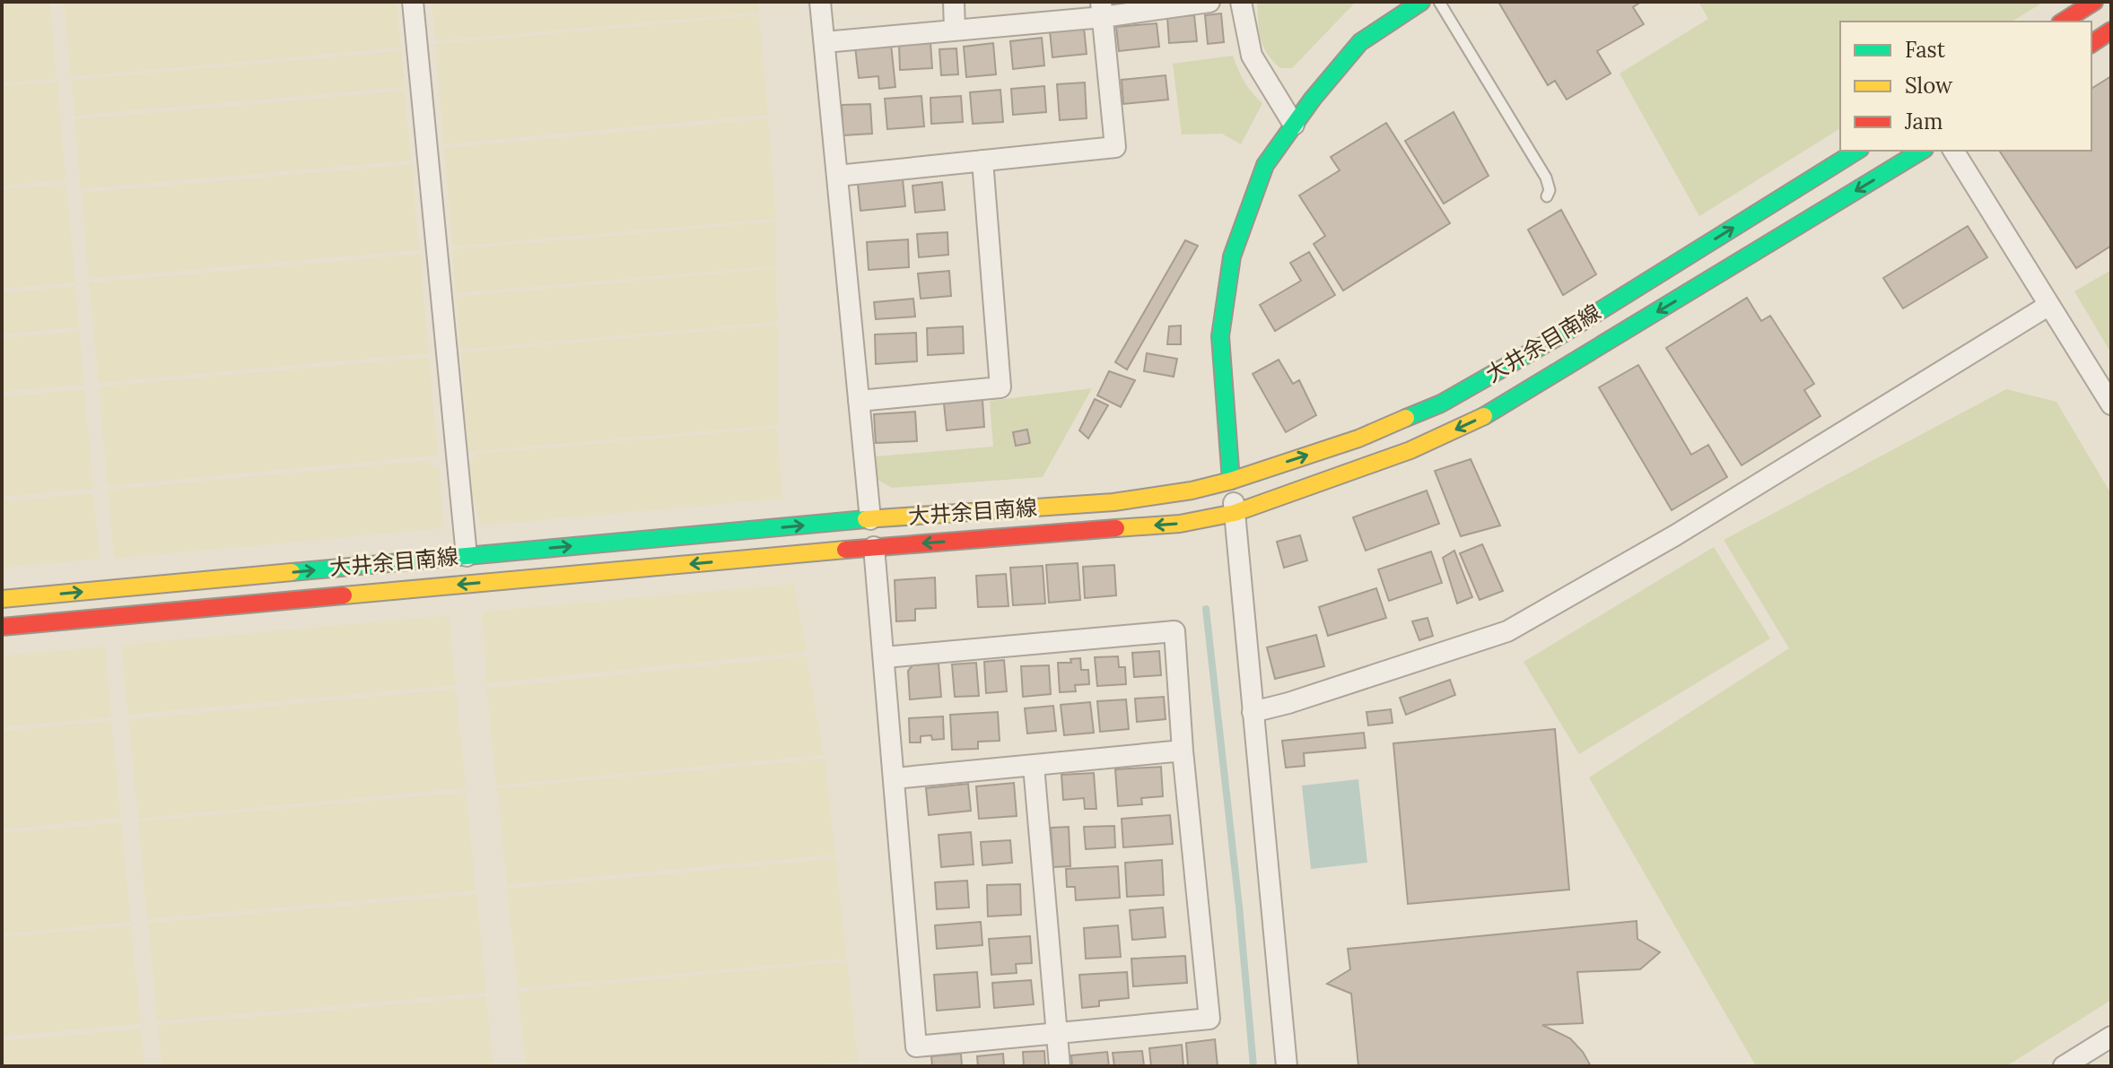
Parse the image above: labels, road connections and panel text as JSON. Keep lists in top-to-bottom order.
{
  "streets": {
    "street": ["大井余目南線"]
  },
  "legend": ["Fast", "Slow", "Jam"]
}
